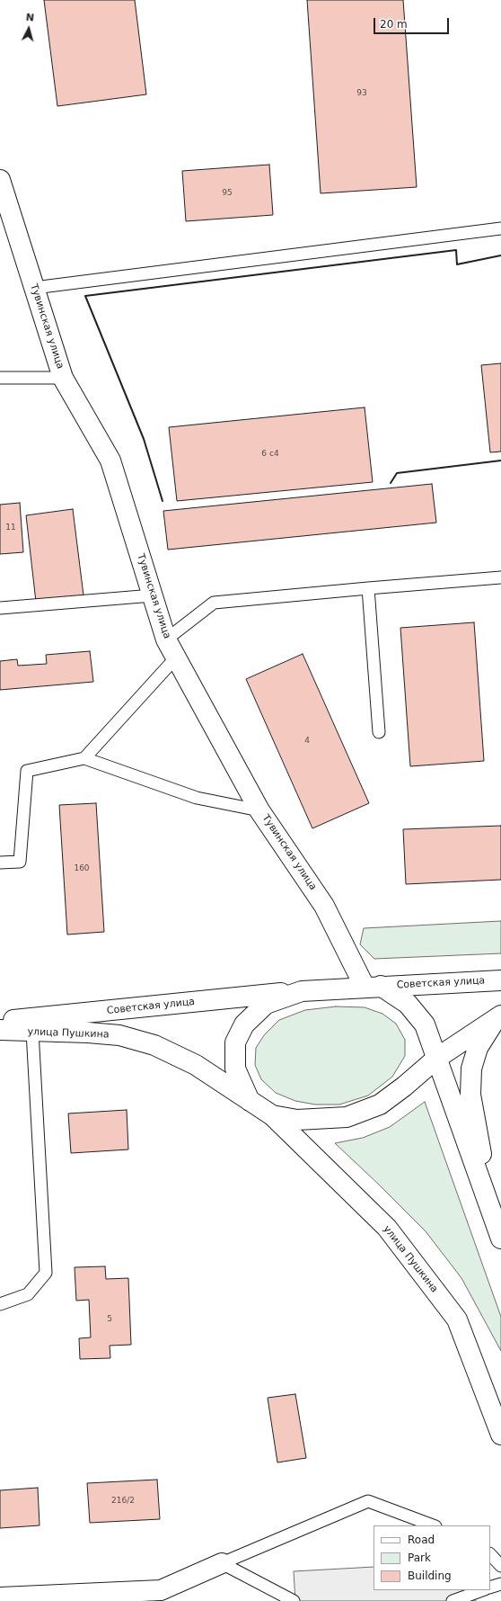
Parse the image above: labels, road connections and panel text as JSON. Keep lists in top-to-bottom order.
{
  "streets": {
    "main road": ["Тувинская улица", "Советская улица", "улица Пушкина"]
  },
  "crossings": [
    ["Тувинская улица", "Советская улица"]
  ],
  "house_numbers": [
    "93",
    "95",
    "6 с4",
    "11",
    "4",
    "160",
    "5",
    "216/2"
  ],
  "legend": ["Road", "Park", "Building"],
  "scale_bar": "20 m",
  "north": "top"
}
